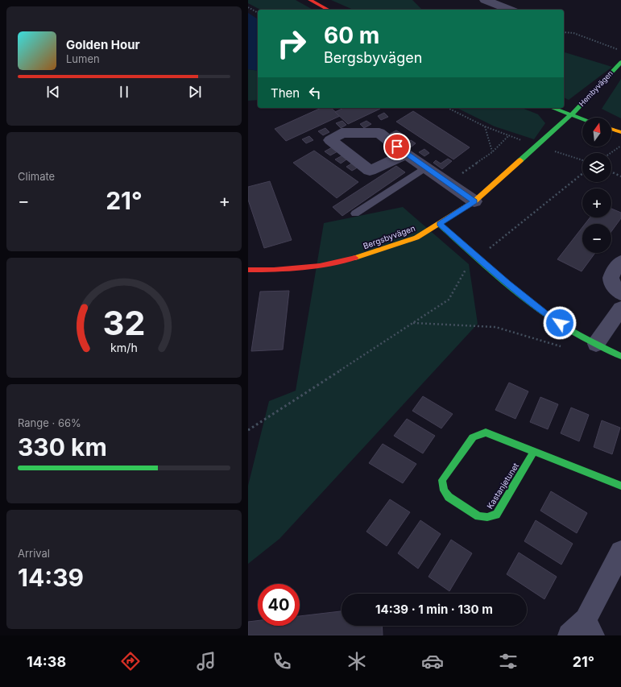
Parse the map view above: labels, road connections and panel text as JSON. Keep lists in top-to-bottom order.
{
  "streets": {
    "street": ["Hembyvägen", "Bergsbyvägen", "Kastanjetunet"]
  },
  "crossings": [
    ["Hembyvägen", "Bergsbyvägen"]
  ],
  "north": "top",
  "page": {
    "turn": ["60 m", "Bergsbyvägen"],
    "song": ["Golden Hour", "Lumen"],
    "then": "Then",
    "map_buttons": ["+", "−"],
    "tile": [
      "Climate",
      ["Range · 66%", "330 km"],
      ["Arrival", "14:39"]
    ],
    "heat": ["−", "21°", "+"],
    "limit": "40",
    "trip": "14:39 · 1 min · 130 m",
    "tabs": ["14:38", "21°"],
    "gauge": ["32", "km/h"]
  }
}
